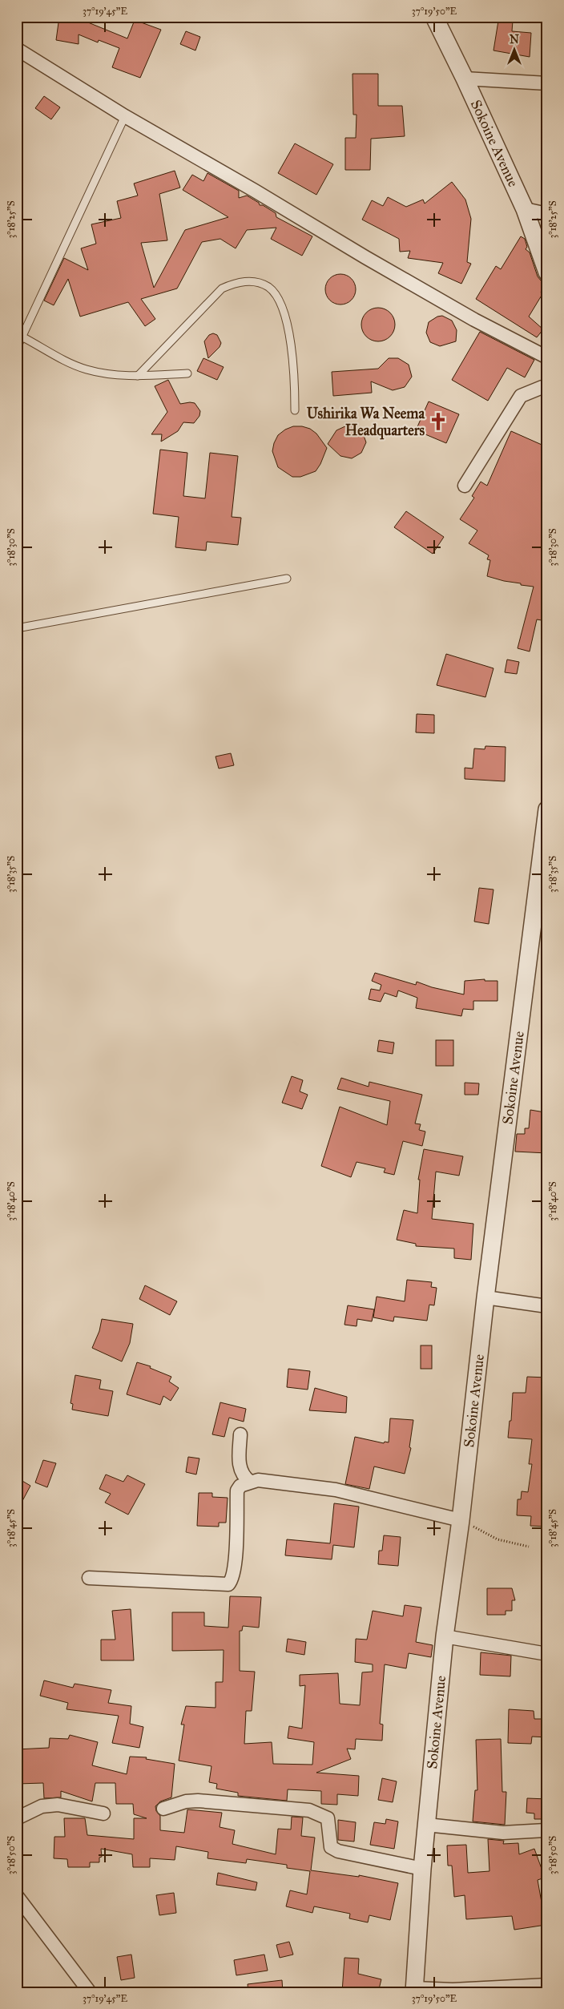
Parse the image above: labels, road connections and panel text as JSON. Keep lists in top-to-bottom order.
{
  "streets": {
    "street": ["Sokoine Avenue"]
  },
  "places": {
    "church": ["Ushirika Wa Neema Headquarters"]
  },
  "north": "top",
  "coordinates": [
    "37°19'45\"E",
    "37°19'50\"E",
    "3°18'25\"S",
    "3°18'30\"S",
    "3°18'35\"S",
    "3°18'40\"S",
    "3°18'45\"S",
    "3°18'50\"S"
  ]
}
